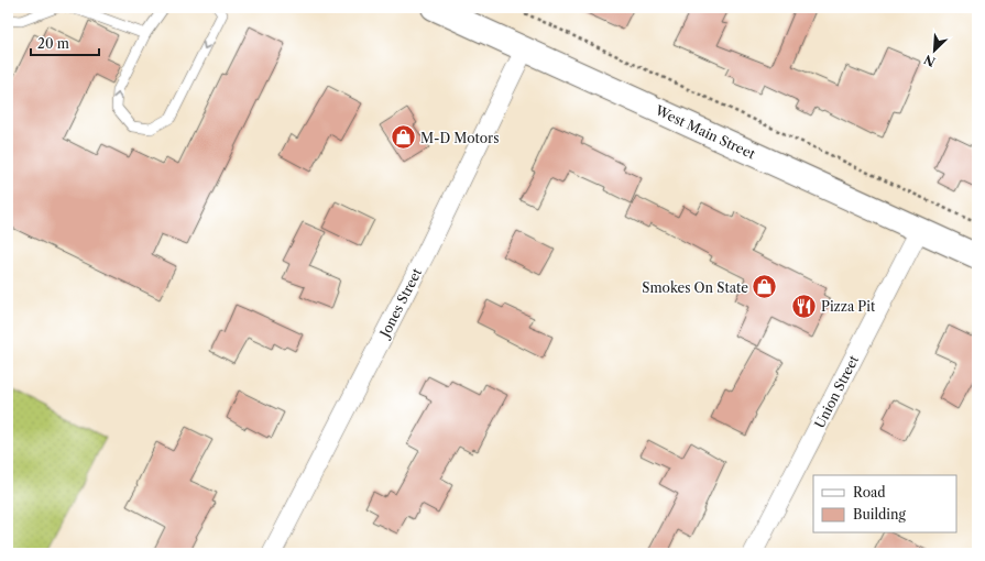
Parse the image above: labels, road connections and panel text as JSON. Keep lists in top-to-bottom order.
{
  "streets": {
    "main road": ["West Main Street"],
    "street": ["Jones Street", "Union Street"]
  },
  "crossings": [
    ["West Main Street", "Jones Street"],
    ["West Main Street", "Union Street"]
  ],
  "places": {
    "shop": ["M-D Motors", "Smokes On State"],
    "restaurant": ["Pizza Pit"]
  },
  "legend": ["Road", "Building"],
  "scale_bar": "20 m",
  "north": "bottom left"
}
